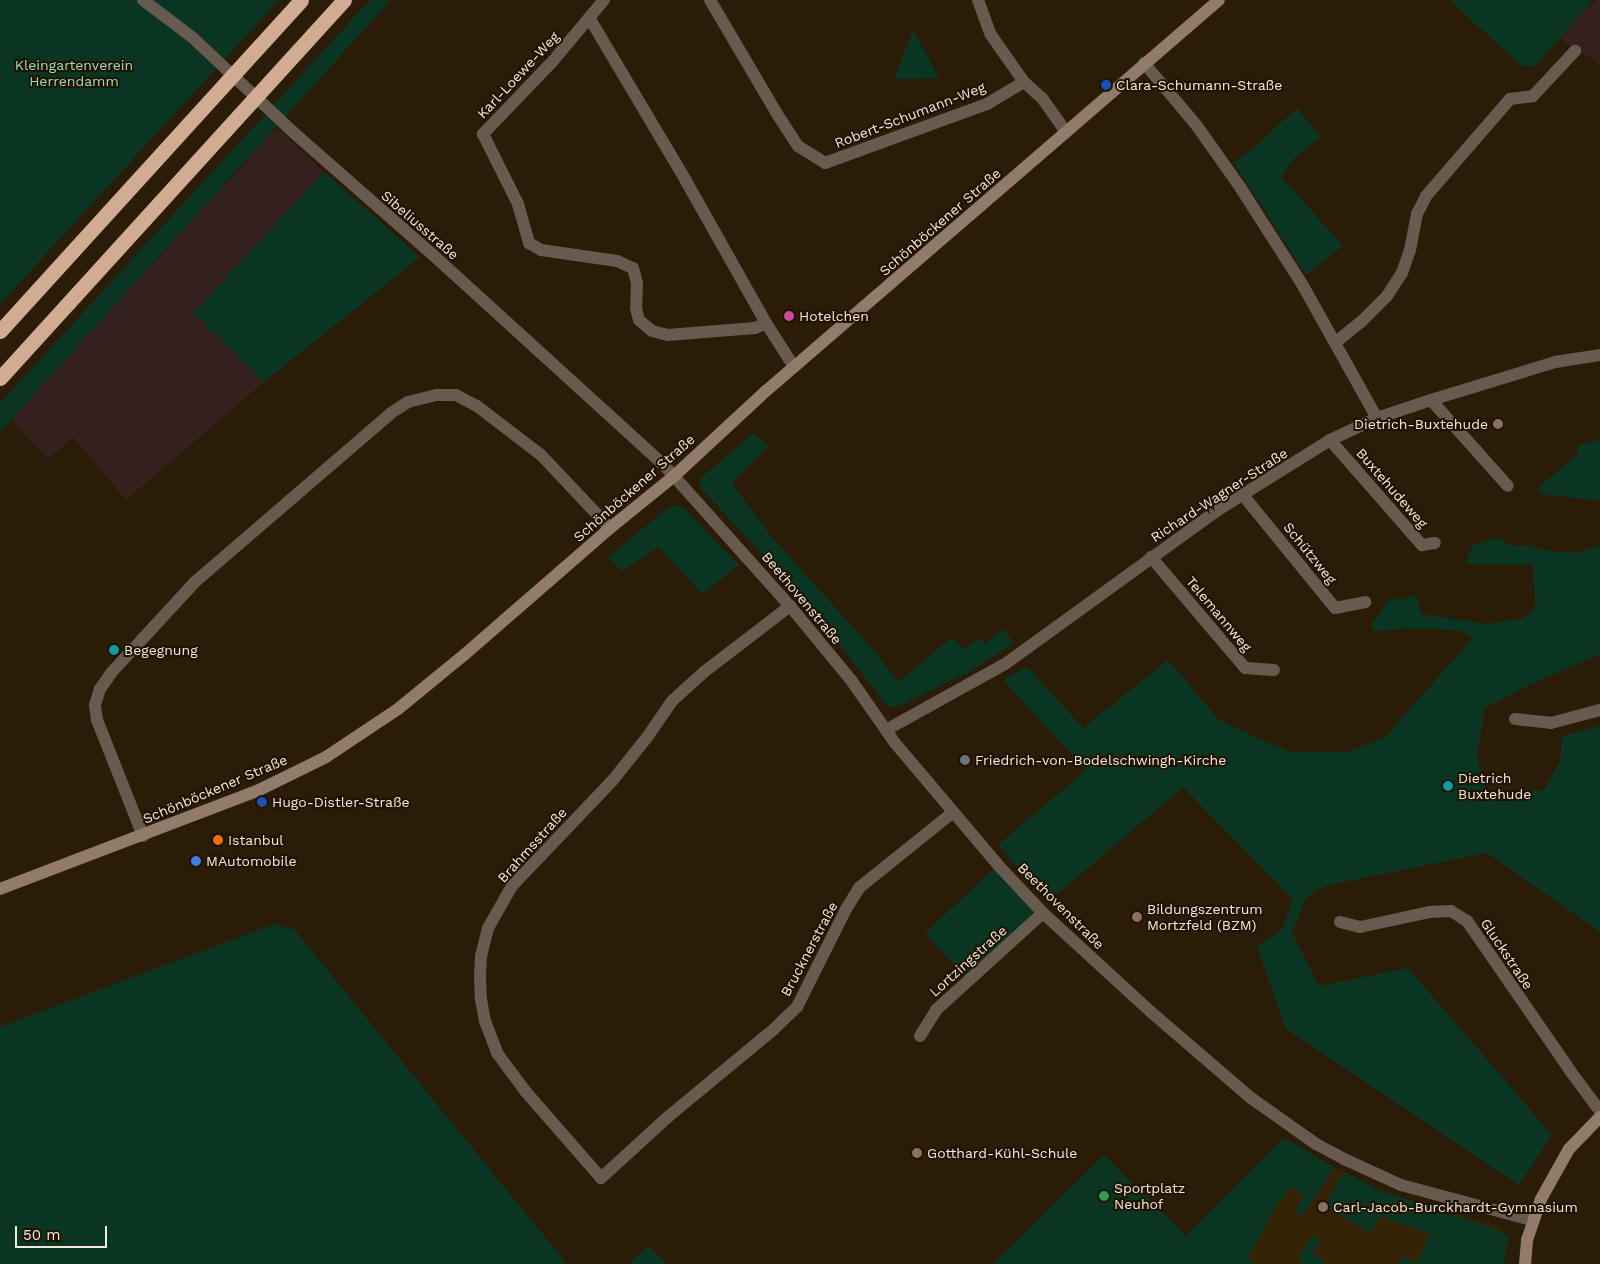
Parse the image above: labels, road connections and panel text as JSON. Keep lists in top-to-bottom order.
{
  "streets": {
    "main road": ["Schönböckener Straße"],
    "street": [
      "Karl-Loewe-Weg",
      "Robert-Schumann-Weg",
      "Sibeliusstraße",
      "Buxtehudeweg",
      "Richard-Wagner-Straße",
      "Schützweg",
      "Beethovenstraße",
      "Telemannweg",
      "Brahmsstraße",
      "Brucknerstraße",
      "Gluckstraße",
      "Lortzingstraße"
    ]
  },
  "crossings": [
    ["Schönböckener Straße", "Sibeliusstraße"],
    ["Schönböckener Straße", "Beethovenstraße"],
    ["Sibeliusstraße", "Beethovenstraße"],
    ["Buxtehudeweg", "Richard-Wagner-Straße"],
    ["Richard-Wagner-Straße", "Schützweg"],
    ["Richard-Wagner-Straße", "Beethovenstraße"],
    ["Richard-Wagner-Straße", "Telemannweg"],
    ["Beethovenstraße", "Brahmsstraße"],
    ["Beethovenstraße", "Brucknerstraße"],
    ["Beethovenstraße", "Lortzingstraße"],
    ["Brahmsstraße", "Brucknerstraße"]
  ],
  "parks": ["Kleingartenverein Herrendamm"],
  "places": [
    "Clara-Schumann-Straße",
    "Hotelchen",
    "Dietrich-Buxtehude",
    "Begegnung",
    "Friedrich-von-Bodelschwingh-Kirche",
    "Dietrich Buxtehude",
    "Hugo-Distler-Straße",
    "Istanbul",
    "MAutomobile",
    "Bildungszentrum Mortzfeld (BZM)",
    "Gotthard-Kühl-Schule",
    "Sportplatz Neuhof",
    "Carl-Jacob-Burckhardt-Gymnasium"
  ],
  "scale_bar": "50 m"
}
